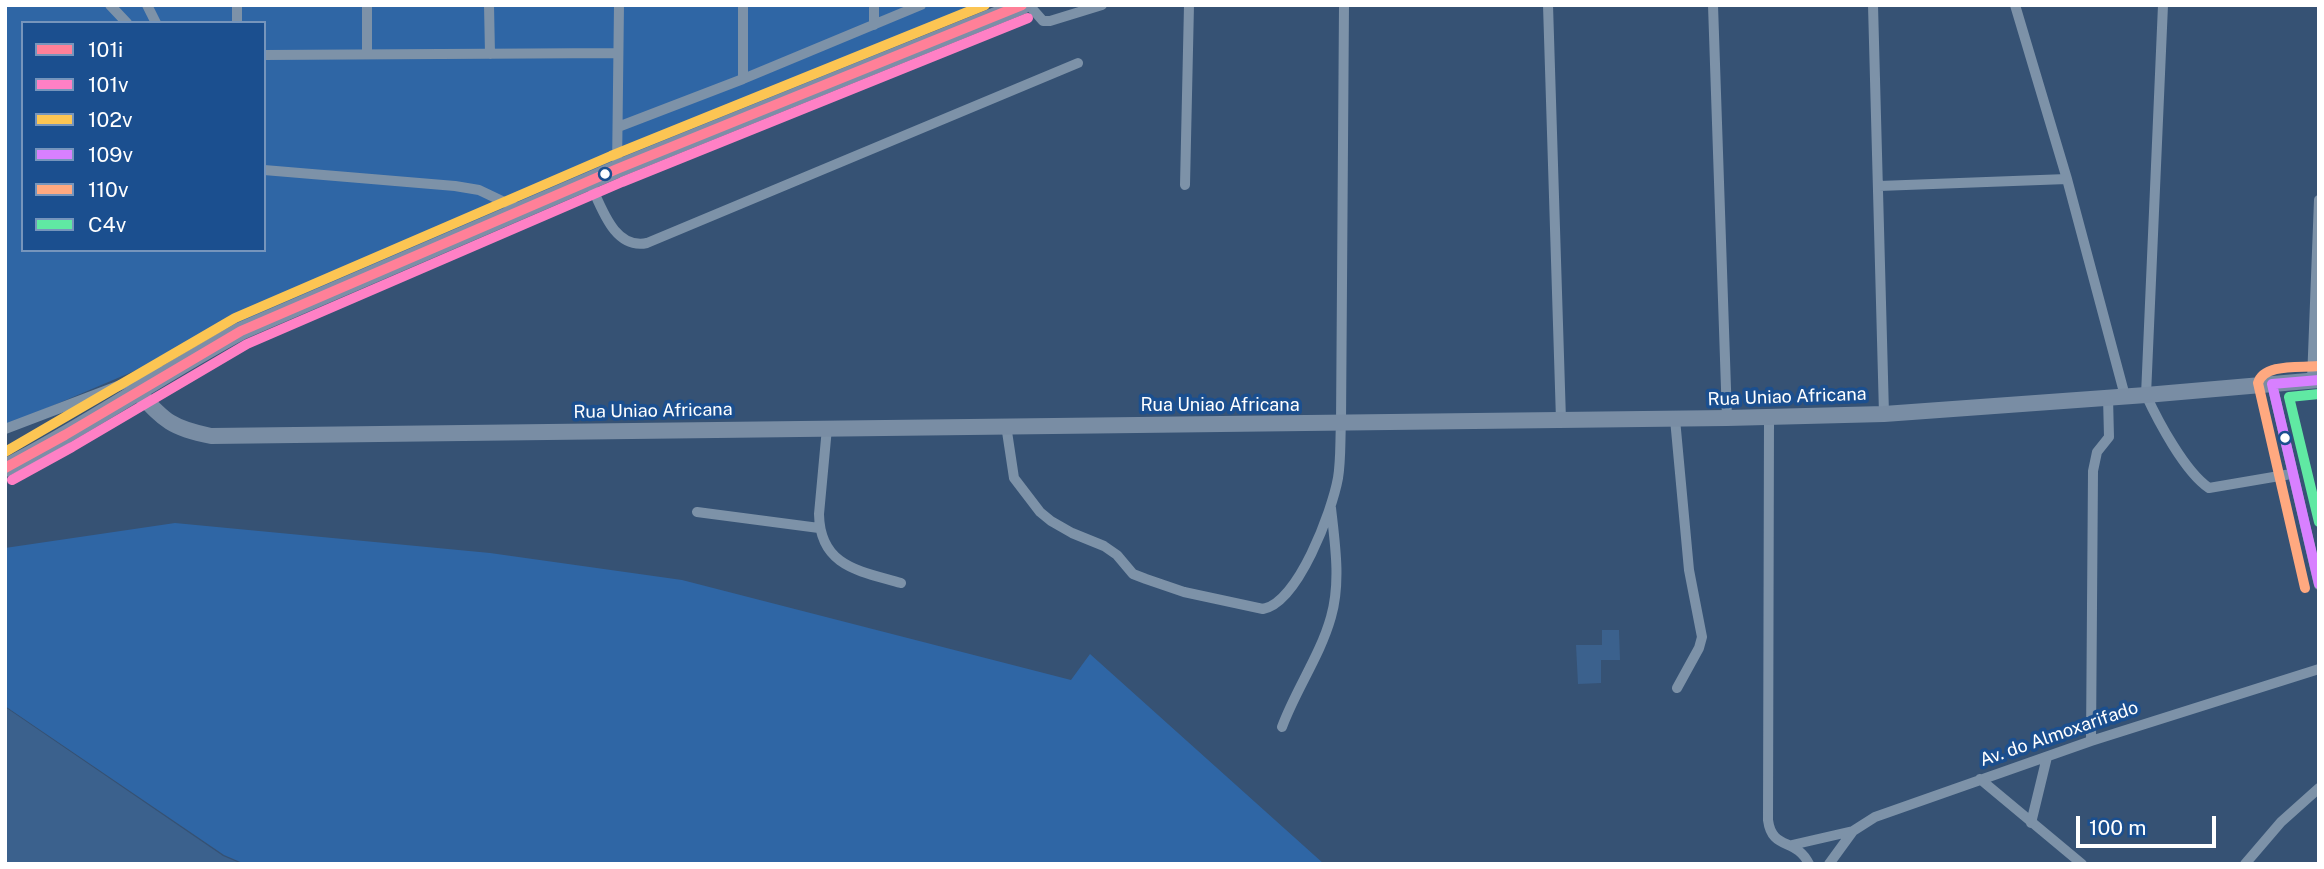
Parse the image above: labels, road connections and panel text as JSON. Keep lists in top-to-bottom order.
{
  "streets": {
    "main road": ["Rua Uniao Africana"],
    "street": ["Av. do Almoxarifado"]
  },
  "lines": [
    "transit line 101i",
    "transit line 102v",
    "transit line 101v",
    "transit line 110v",
    "transit line 109v",
    "transit line C4v"
  ],
  "legend": [
    "101i",
    "101v",
    "102v",
    "109v",
    "110v",
    "C4v"
  ],
  "scale_bar": "100 m"
}
